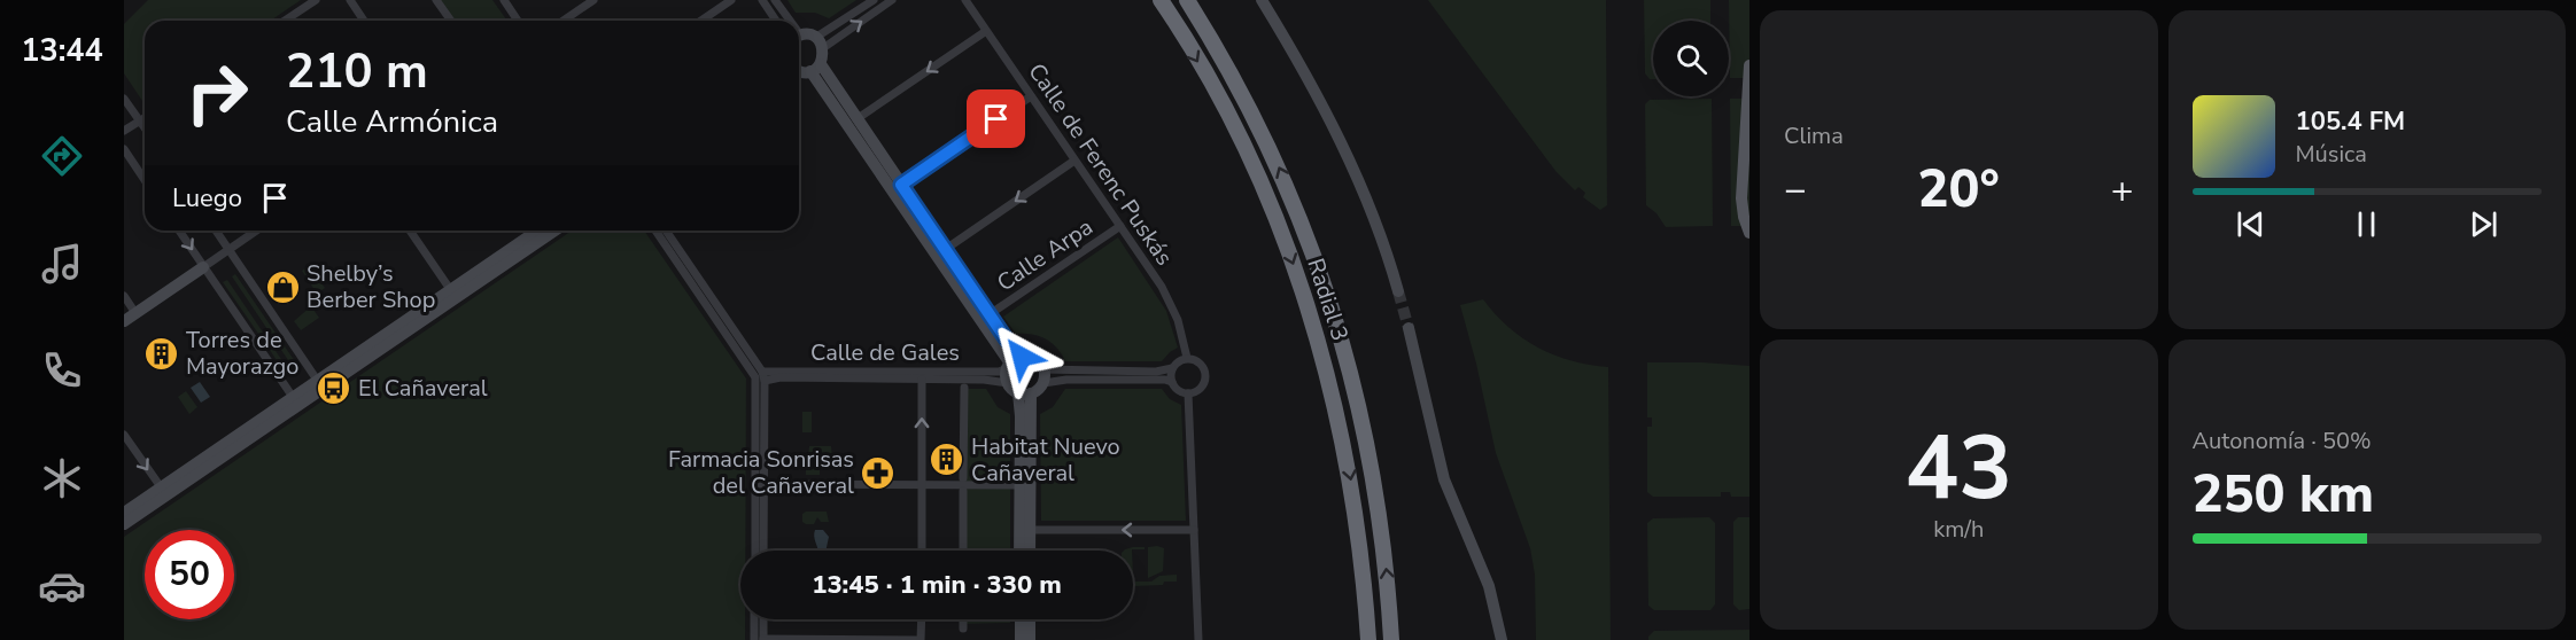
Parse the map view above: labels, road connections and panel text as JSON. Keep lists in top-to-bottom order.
{
  "streets": {
    "highway": ["Radial 3"],
    "street": ["Calle de Ferenc Puskás", "Calle Arpa", "Calle de Gales"]
  },
  "crossings": [
    ["Calle de Ferenc Puskás", "Calle Arpa"]
  ],
  "places": {
    "shop": ["Shelby’s Berber Shop"],
    "building": ["Torres de Mayorazgo", "Habitat Nuevo Cañaveral"],
    "bus stop": ["El Cañaveral"],
    "pharmacy": ["Farmacia Sonrisas del Cañaveral"]
  },
  "page": {
    "tabs": "13:44",
    "tile": [
      "Clima",
      ["43", "km/h"],
      ["Autonomía · 50%", "250 km"]
    ],
    "turn": ["210 m", "Calle Armónica"],
    "song": ["105.4 FM", "Música"],
    "heat": ["−", "20°", "+"],
    "then": "Luego",
    "limit": "50",
    "trip": "13:45 · 1 min · 330 m"
  }
}
